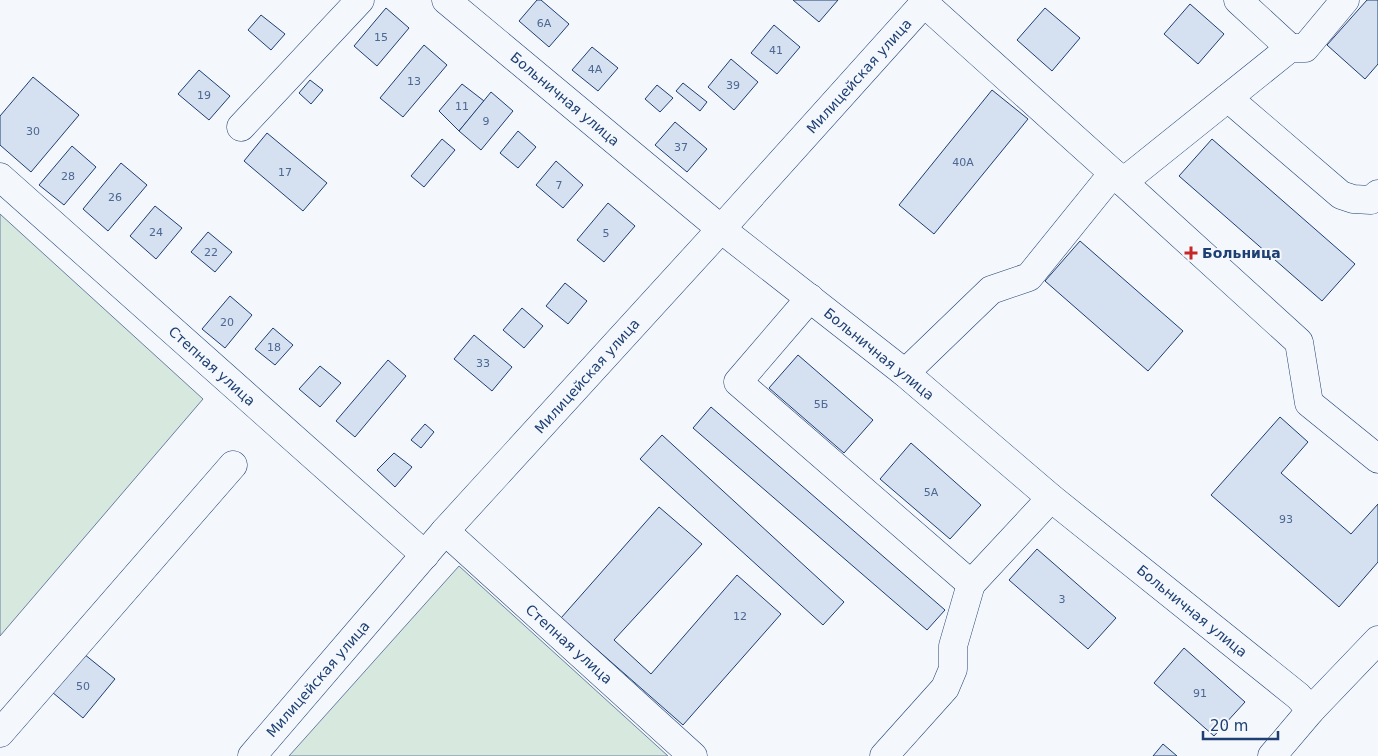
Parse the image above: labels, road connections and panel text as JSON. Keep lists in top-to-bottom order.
{
  "streets": {
    "street": ["Милицейская улица", "Больничная улица", "Степная улица"]
  },
  "crossings": [
    ["Милицейская улица", "Больничная улица"],
    ["Милицейская улица", "Степная улица"]
  ],
  "places": {
    "health": ["Больница"]
  },
  "house_numbers": [
    "6А",
    "15",
    "41",
    "4А",
    "13",
    "39",
    "19",
    "11",
    "9",
    "30",
    "37",
    "40А",
    "17",
    "28",
    "7",
    "26",
    "24",
    "5",
    "22",
    "20",
    "18",
    "33",
    "5Б",
    "5А",
    "93",
    "3",
    "12",
    "50",
    "91"
  ],
  "scale_bar": "20 m"
}
